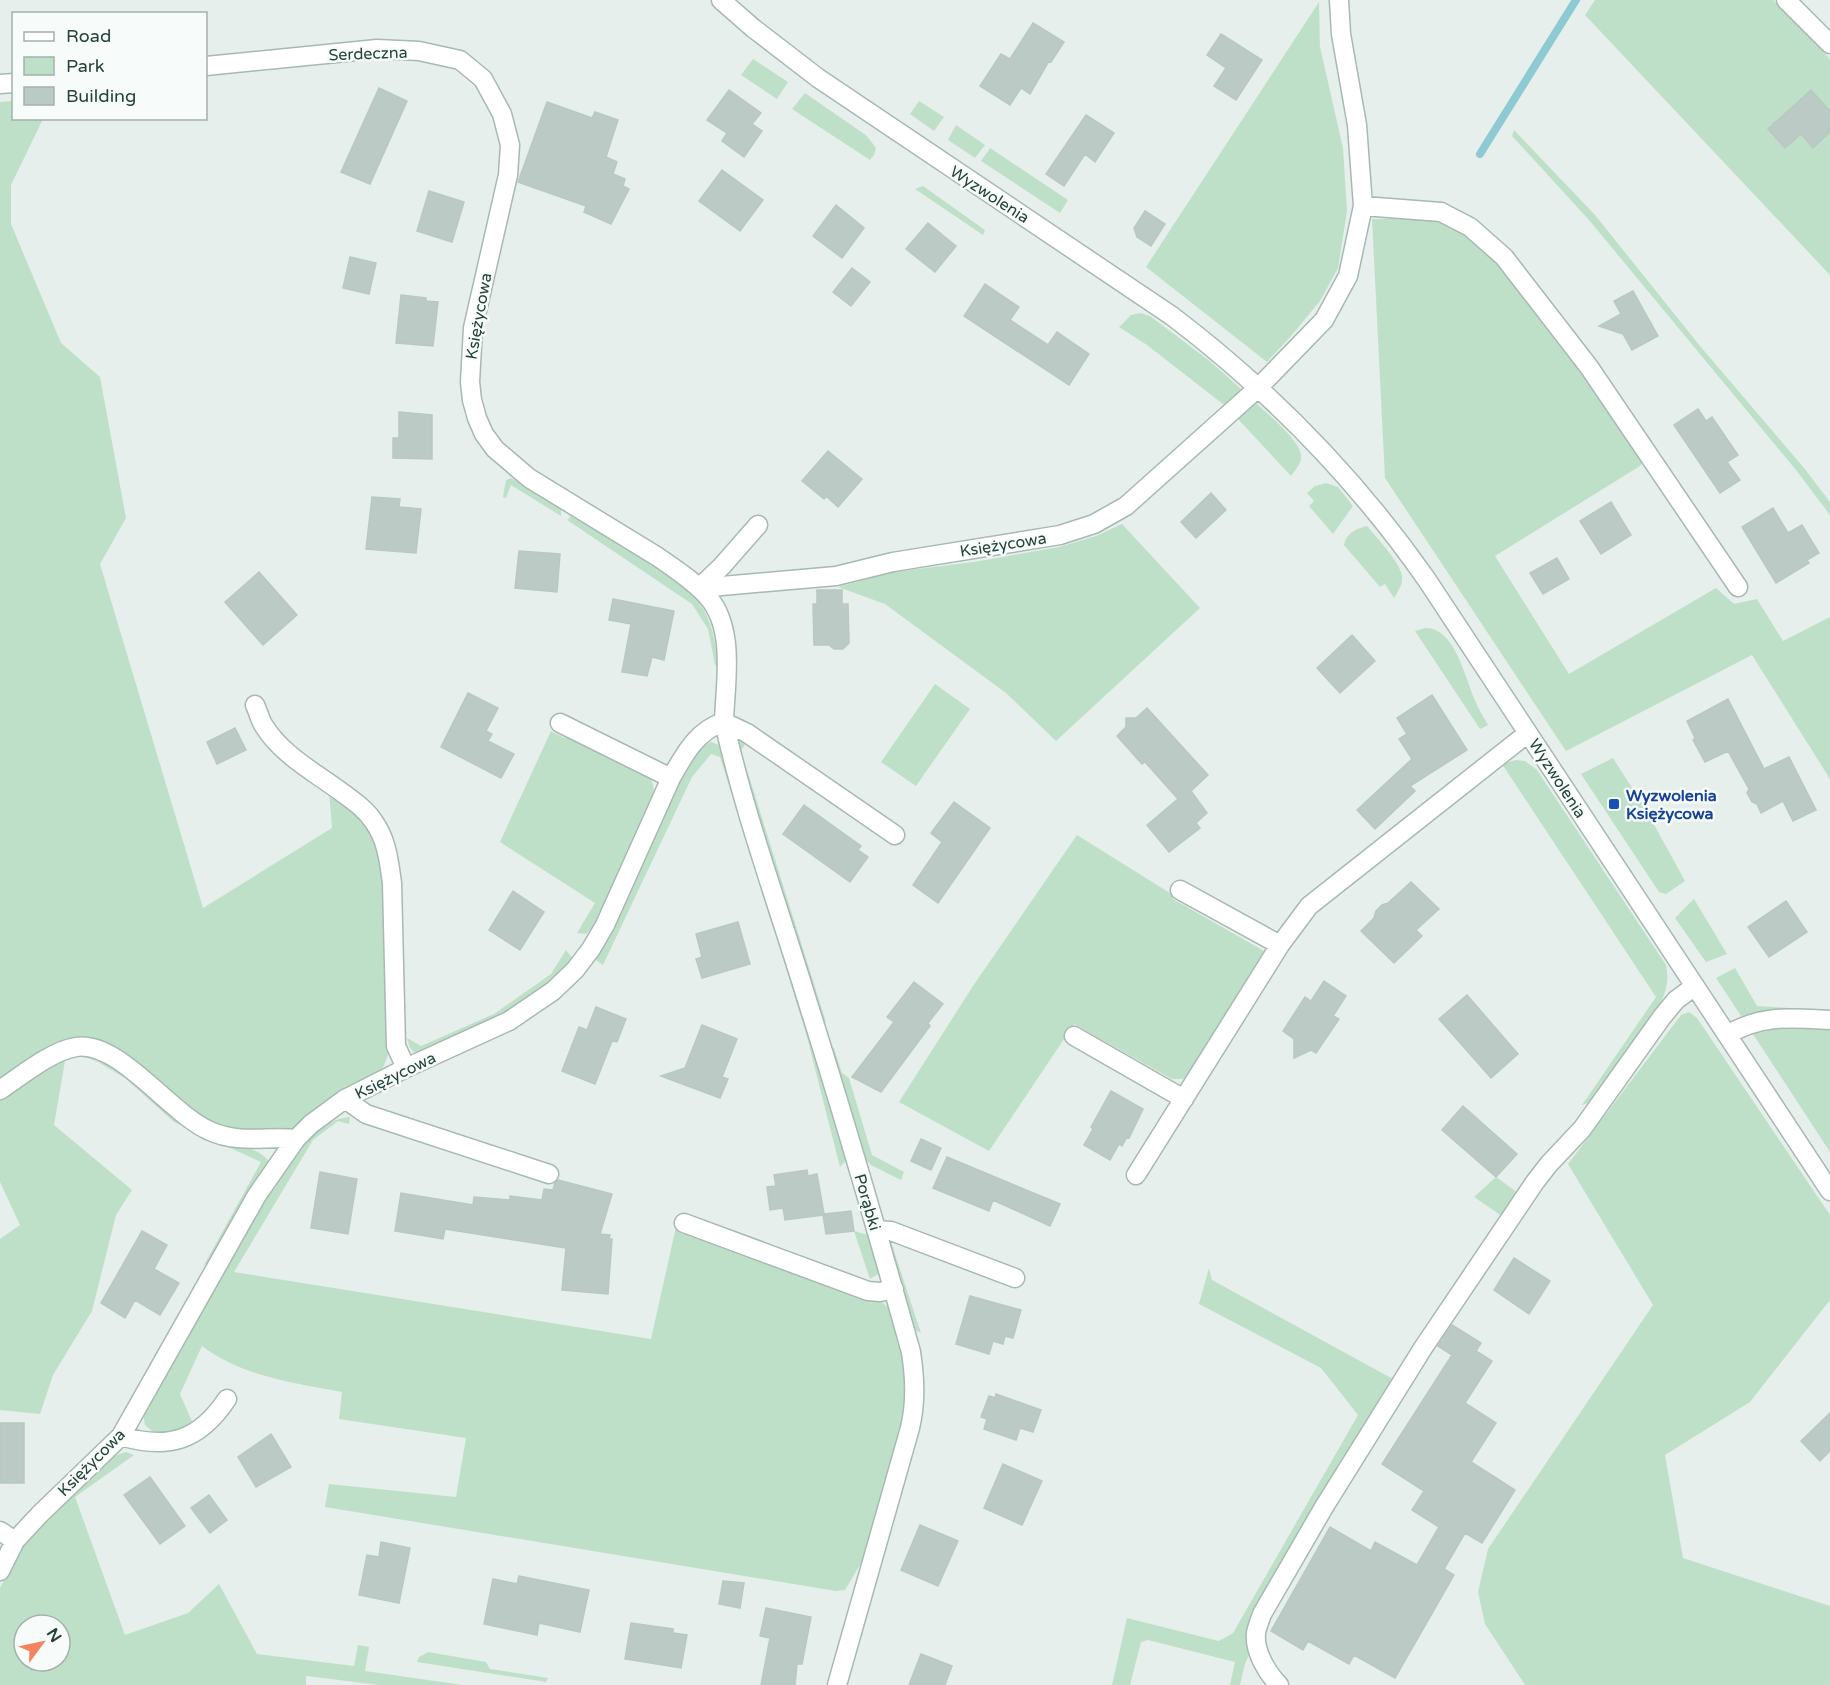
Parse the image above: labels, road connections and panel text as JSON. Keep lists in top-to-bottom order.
{
  "streets": {
    "street": [
      "Serdeczna",
      "Wyzwolenia",
      "Księżycowa",
      "Porąbki"
    ]
  },
  "crossings": [
    ["Serdeczna", "Księżycowa"],
    ["Wyzwolenia", "Księżycowa"],
    ["Księżycowa", "Porąbki"]
  ],
  "places": {
    "transit": ["Wyzwolenia Księżycowa"]
  },
  "legend": ["Road", "Park", "Building"],
  "north": "top right"
}
